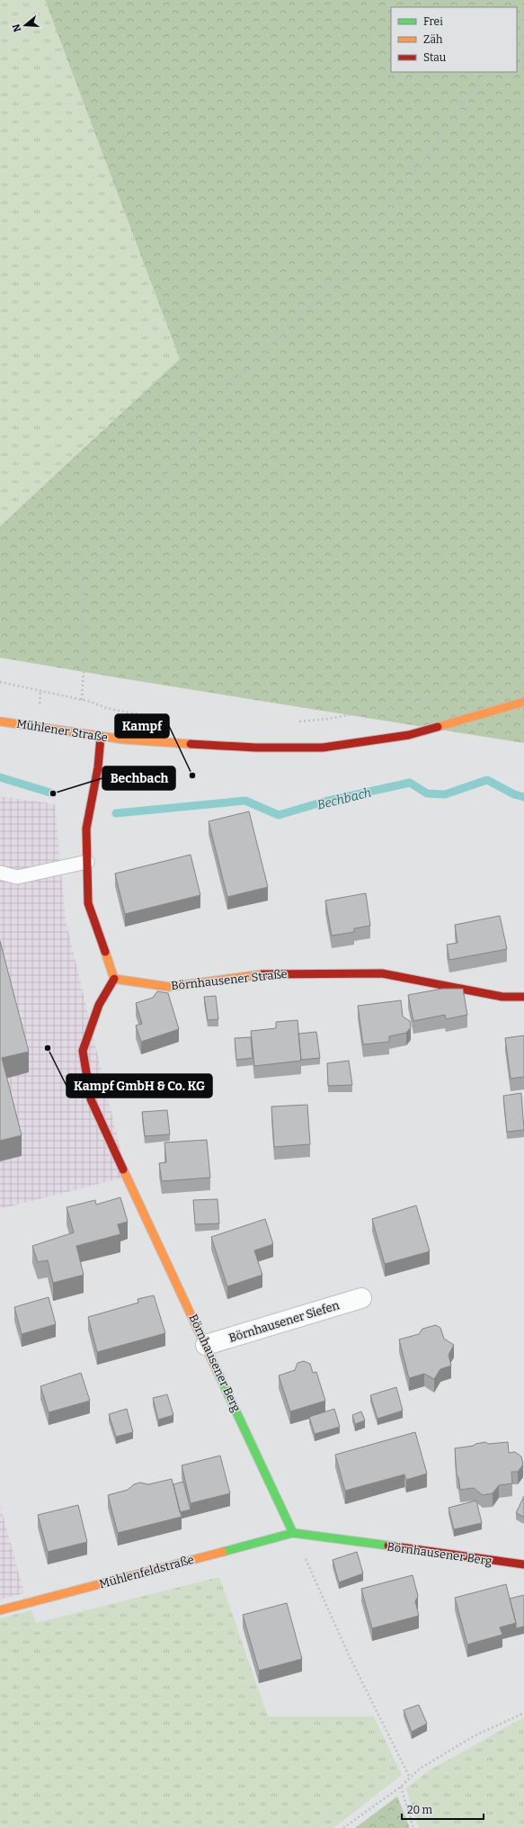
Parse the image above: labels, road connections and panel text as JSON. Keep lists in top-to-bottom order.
{
  "streets": {
    "street": [
      "Mühlener Straße",
      "Börnhausener Straße",
      "Börnhausener Siefen",
      "Börnhausener Berg",
      "Mühlenfeldstraße"
    ]
  },
  "crossings": [
    ["Börnhausener Straße", "Börnhausener Berg"],
    ["Börnhausener Siefen", "Börnhausener Berg"],
    ["Börnhausener Berg", "Mühlenfeldstraße"]
  ],
  "water": ["Bechbach"],
  "places": ["Kampf", "Bechbach", "Kampf GmbH & Co. KG"],
  "legend": ["Frei", "Zäh", "Stau"],
  "scale_bar": "20 m",
  "north": "left"
}
